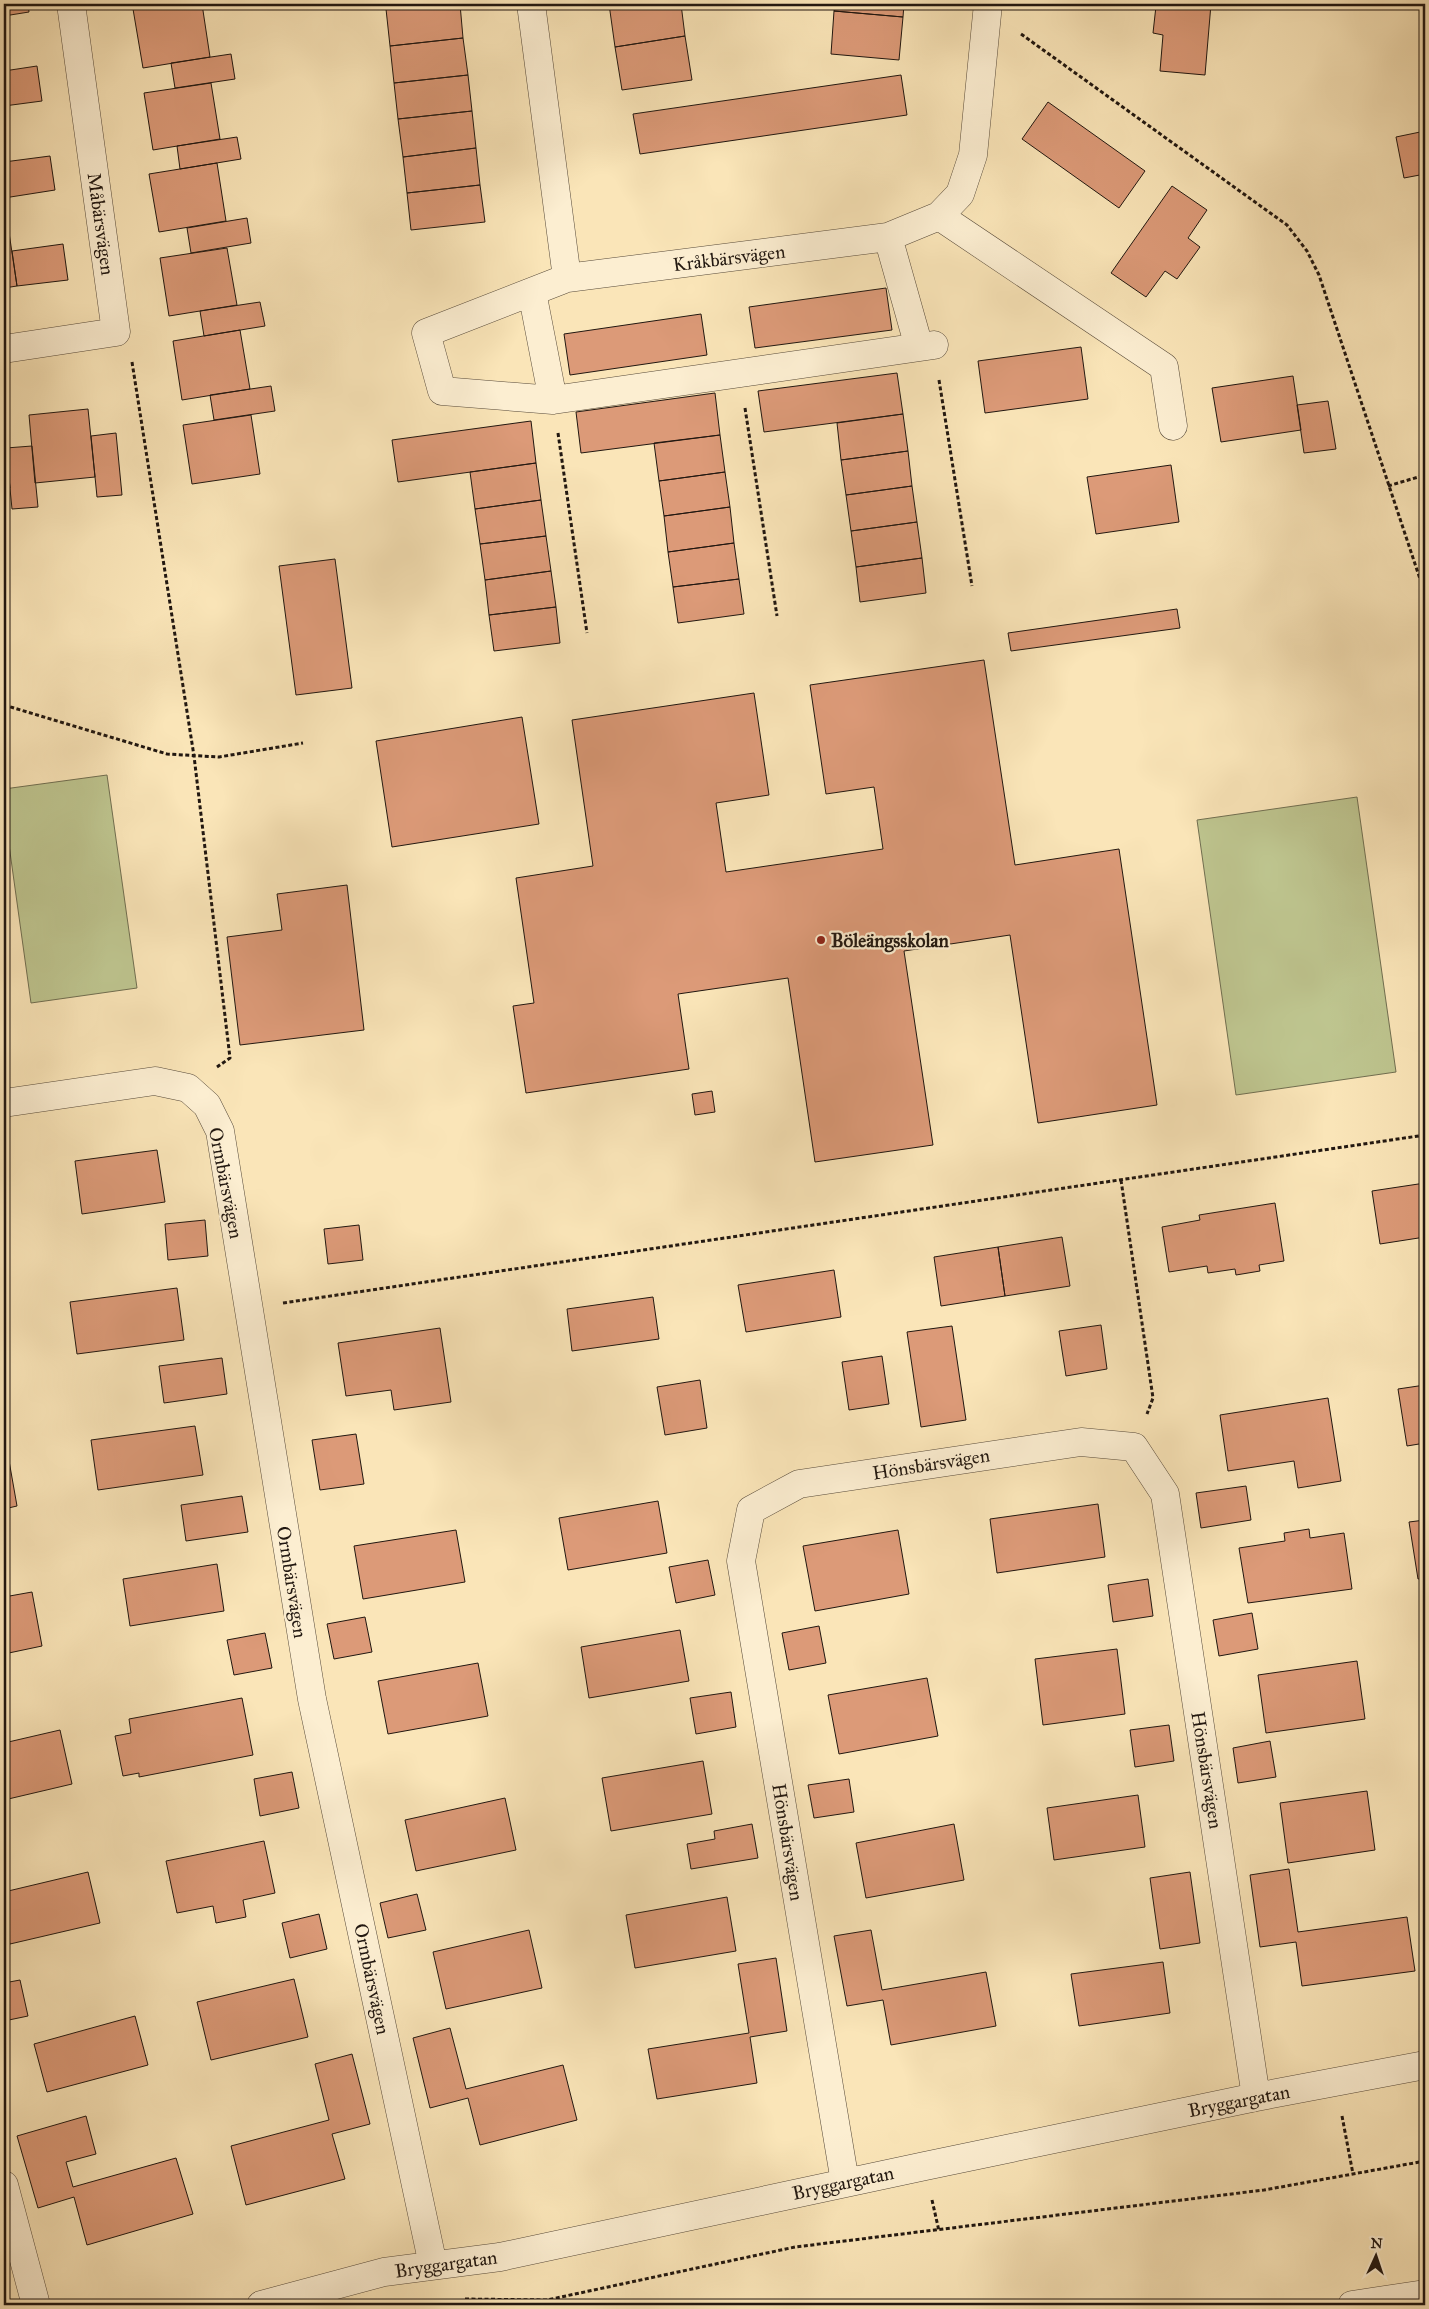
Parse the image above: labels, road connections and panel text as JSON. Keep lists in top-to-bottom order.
{
  "streets": {
    "street": [
      "Måbärsvägen",
      "Kråkbärsvägen",
      "Ormbärsvägen",
      "Hönsbärsvägen",
      "Bryggargatan"
    ]
  },
  "crossings": [
    ["Ormbärsvägen", "Bryggargatan"],
    ["Hönsbärsvägen", "Bryggargatan"]
  ],
  "places": ["Böleängsskolan"],
  "north": "top"
}
